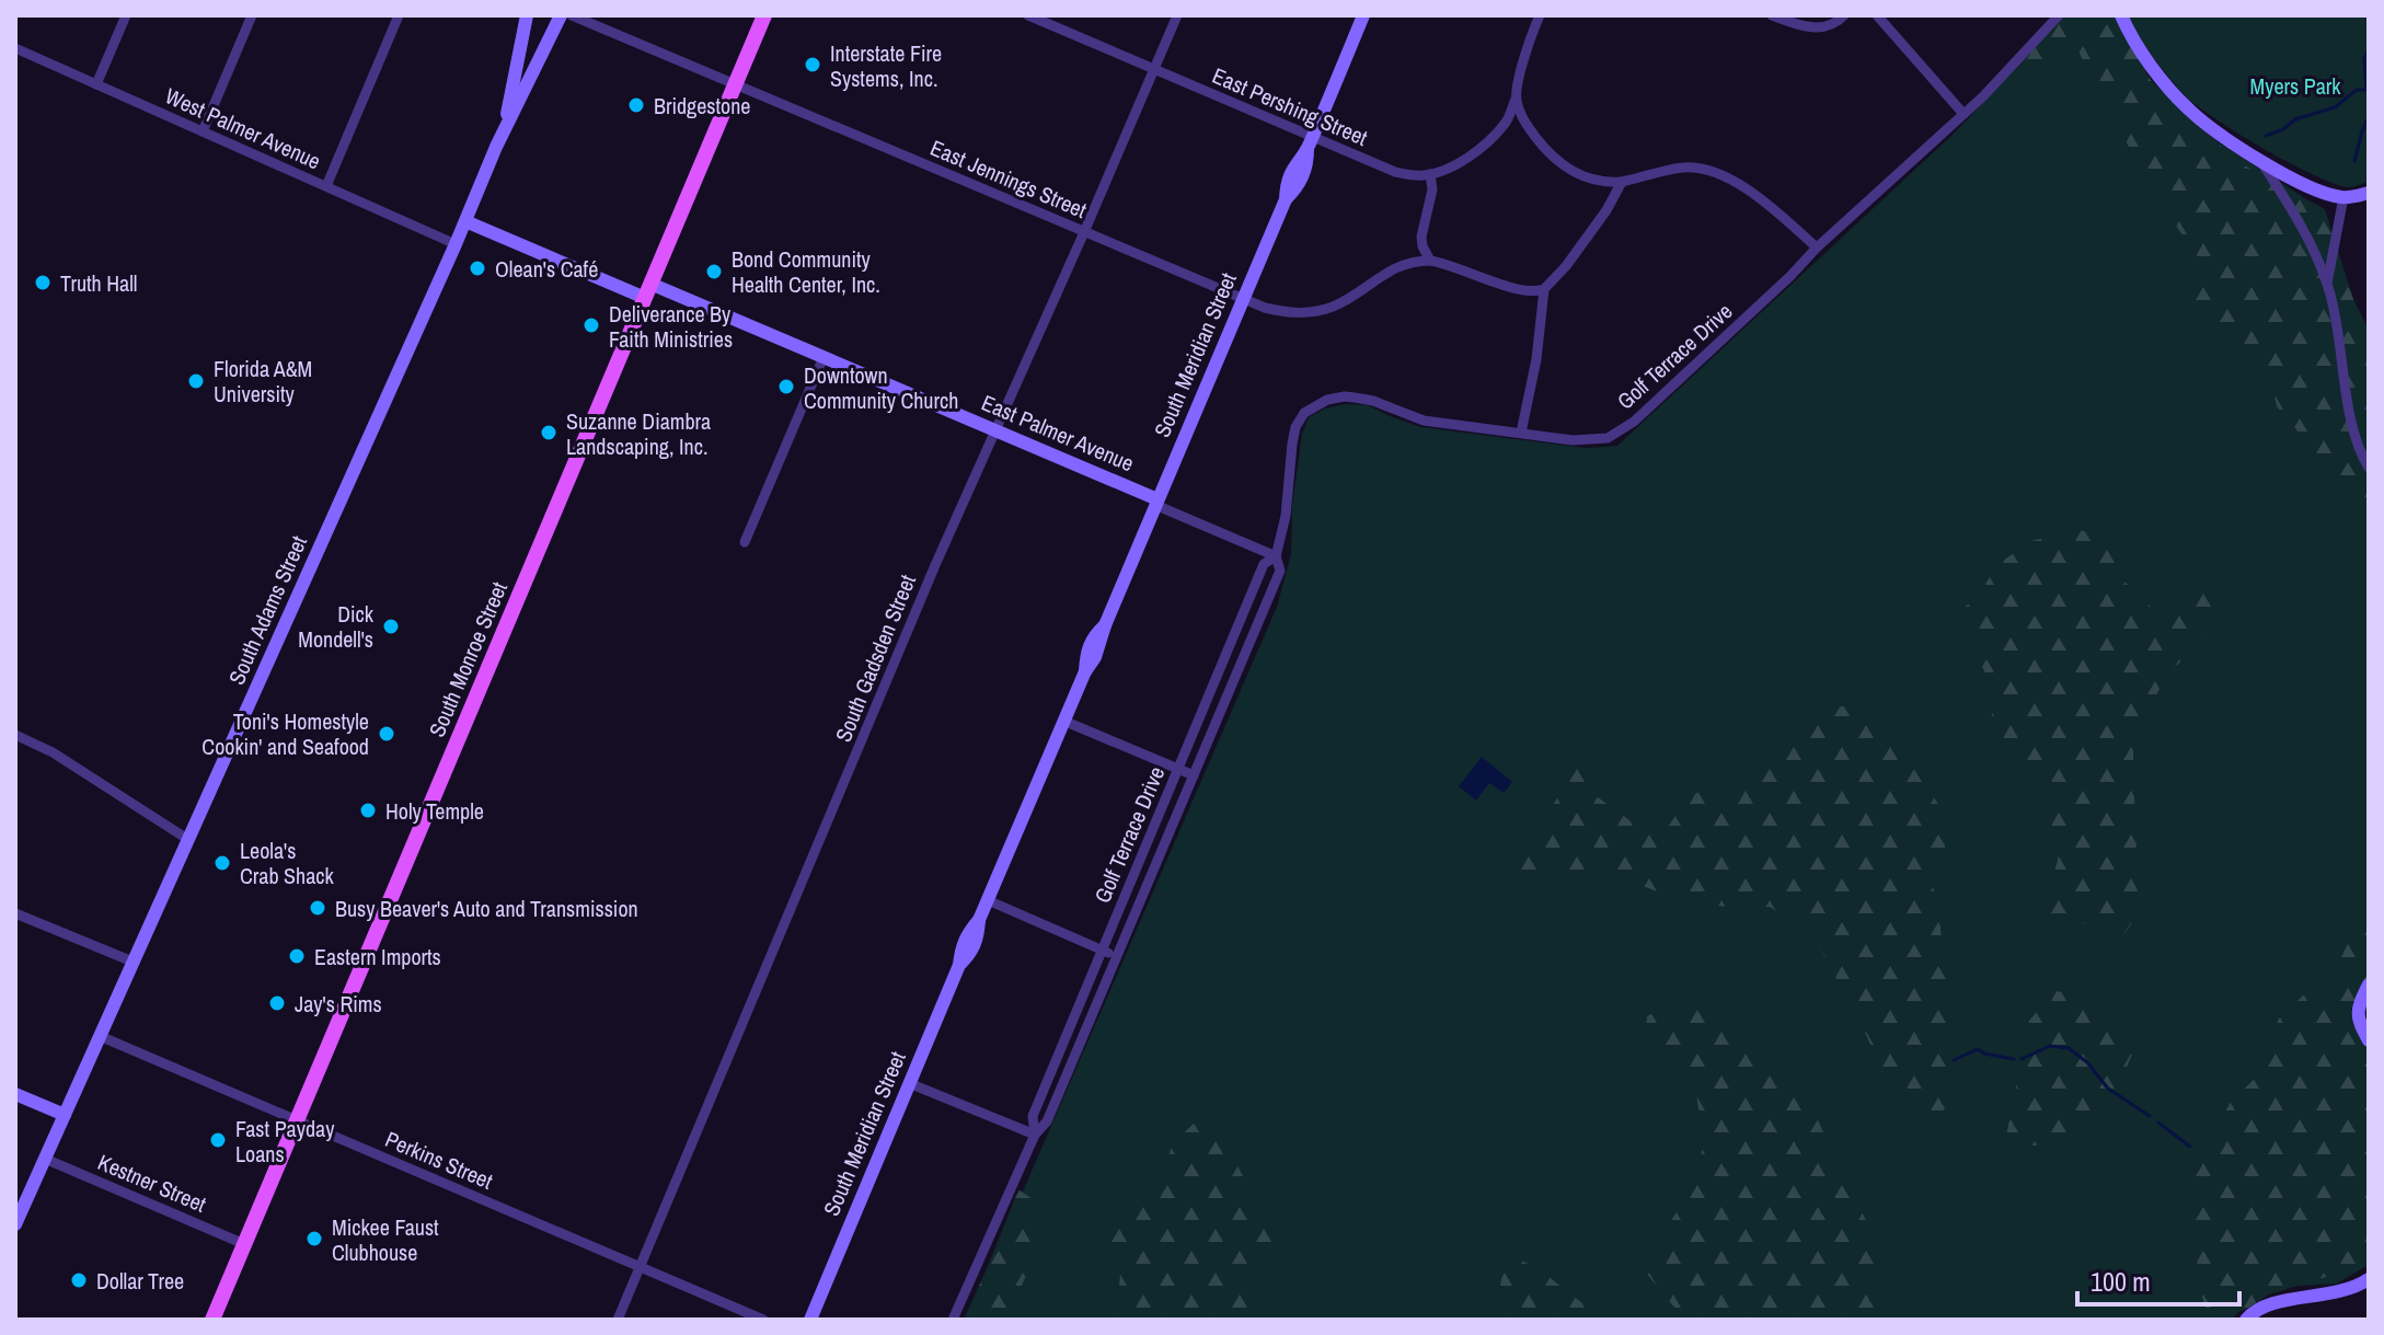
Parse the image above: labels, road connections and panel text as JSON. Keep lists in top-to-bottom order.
{
  "streets": {
    "main road": ["South Monroe Street"],
    "street": [
      "East Pershing Street",
      "West Palmer Avenue",
      "East Jennings Street",
      "South Meridian Street",
      "Golf Terrace Drive",
      "East Palmer Avenue",
      "South Adams Street",
      "South Gadsden Street",
      "Perkins Street",
      "Kestner Street"
    ]
  },
  "crossings": [
    ["East Pershing Street", "South Meridian Street"],
    ["East Pershing Street", "South Gadsden Street"],
    ["West Palmer Avenue", "South Adams Street"],
    ["East Jennings Street", "South Meridian Street"],
    ["East Jennings Street", "South Gadsden Street"],
    ["East Jennings Street", "South Monroe Street"],
    ["South Meridian Street", "East Palmer Avenue"],
    ["Golf Terrace Drive", "East Palmer Avenue"],
    ["East Palmer Avenue", "South Adams Street"],
    ["East Palmer Avenue", "South Gadsden Street"],
    ["East Palmer Avenue", "South Monroe Street"],
    ["South Adams Street", "Perkins Street"],
    ["South Adams Street", "Kestner Street"],
    ["South Gadsden Street", "Perkins Street"],
    ["South Monroe Street", "Perkins Street"],
    ["South Monroe Street", "Kestner Street"]
  ],
  "parks": ["Myers Park"],
  "places": [
    "Interstate Fire Systems, Inc.",
    "Bridgestone",
    "Olean's Café",
    "Bond Community Health Center, Inc.",
    "Truth Hall",
    "Deliverance By Faith Ministries",
    "Florida A&M University",
    "Downtown Community Church",
    "Suzanne Diambra Landscaping, Inc.",
    "Dick Mondell's",
    "Toni's Homestyle Cookin' and Seafood",
    "Holy Temple",
    "Leola's Crab Shack",
    "Busy Beaver's Auto and Transmission",
    "Eastern Imports",
    "Jay's Rims",
    "Fast Payday Loans",
    "Mickee Faust Clubhouse",
    "Dollar Tree"
  ],
  "scale_bar": "100 m"
}
